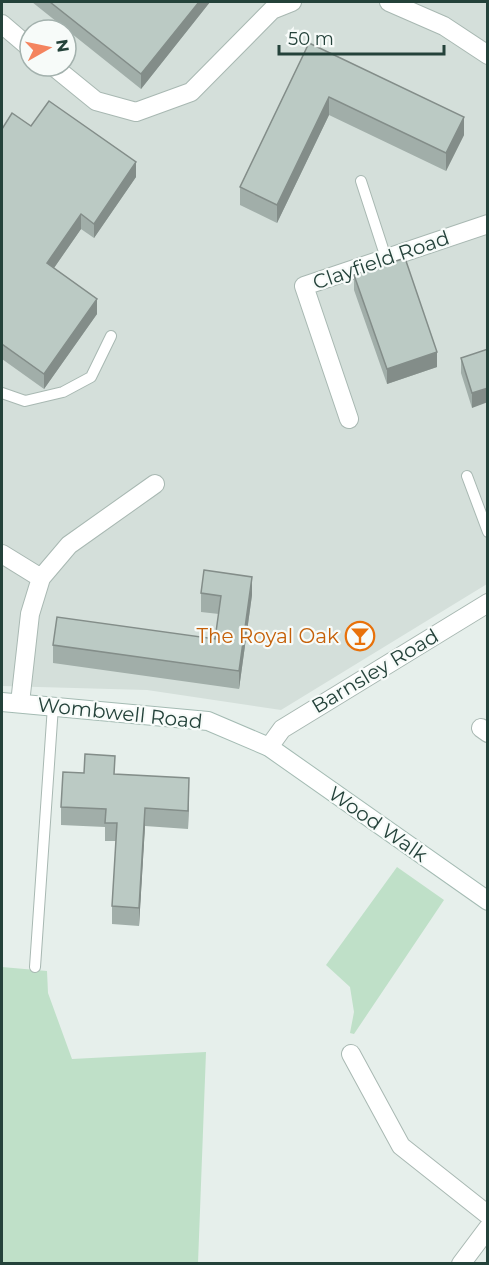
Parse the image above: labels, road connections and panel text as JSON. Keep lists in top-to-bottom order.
{
  "streets": {
    "street": [
      "Clayfield Road",
      "Barnsley Road",
      "Wombwell Road",
      "Wood Walk"
    ]
  },
  "crossings": [
    ["Barnsley Road", "Wombwell Road"],
    ["Barnsley Road", "Wood Walk"],
    ["Wombwell Road", "Wood Walk"]
  ],
  "places": {
    "bar": ["The Royal Oak"]
  },
  "scale_bar": "50 m",
  "north": "right"
}
